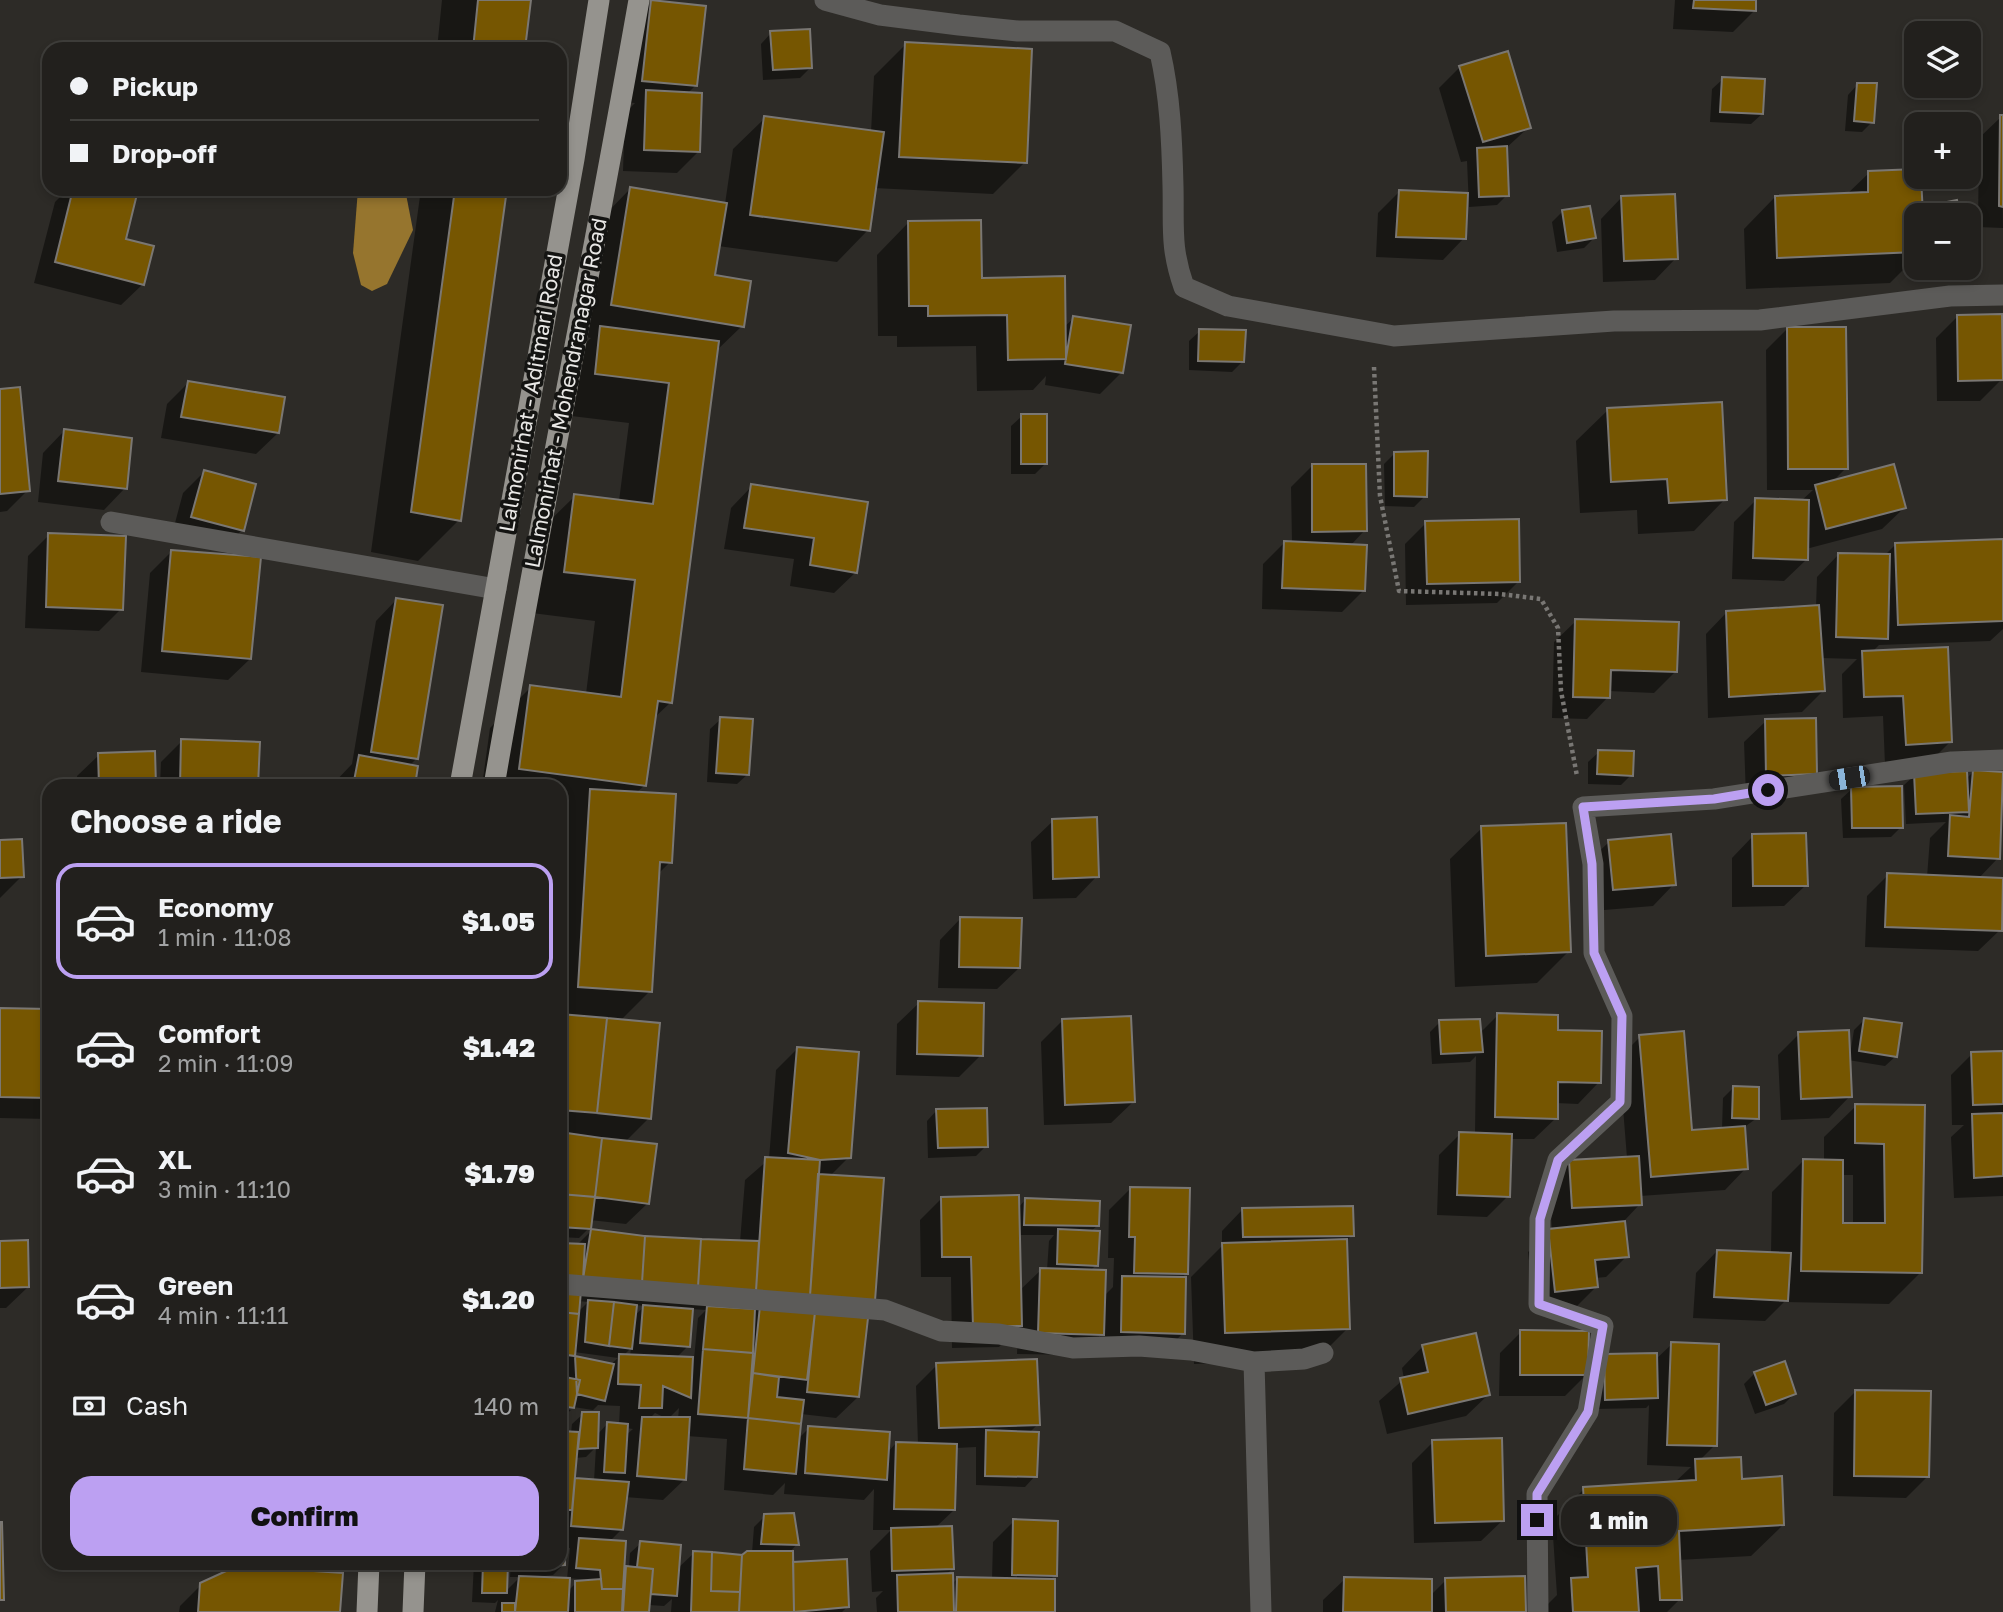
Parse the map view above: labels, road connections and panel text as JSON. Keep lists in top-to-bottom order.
{
  "streets": {
    "highway": ["Lalmonirhat - Aditmari Road", "Lalmonirhat - Mohendranagar Road"]
  },
  "page": {
    "map_buttons": ["+", "−"],
    "banner": ["Pickup", "Drop-off"],
    "heading": "Choose a ride",
    "list": [
      {
        "name": "Economy",
        "note": "1 min · 11:08",
        "value": "$1.05"
      },
      {
        "name": "Comfort",
        "note": "2 min · 11:09",
        "value": "$1.42"
      },
      {
        "name": "XL",
        "note": "3 min · 11:10",
        "value": "$1.79"
      },
      {
        "name": "Green",
        "note": "4 min · 11:11",
        "value": "$1.20"
      }
    ],
    "pay": ["Cash", "140 m"],
    "buttons": "Confirm",
    "bubble": "1 min"
  }
}
